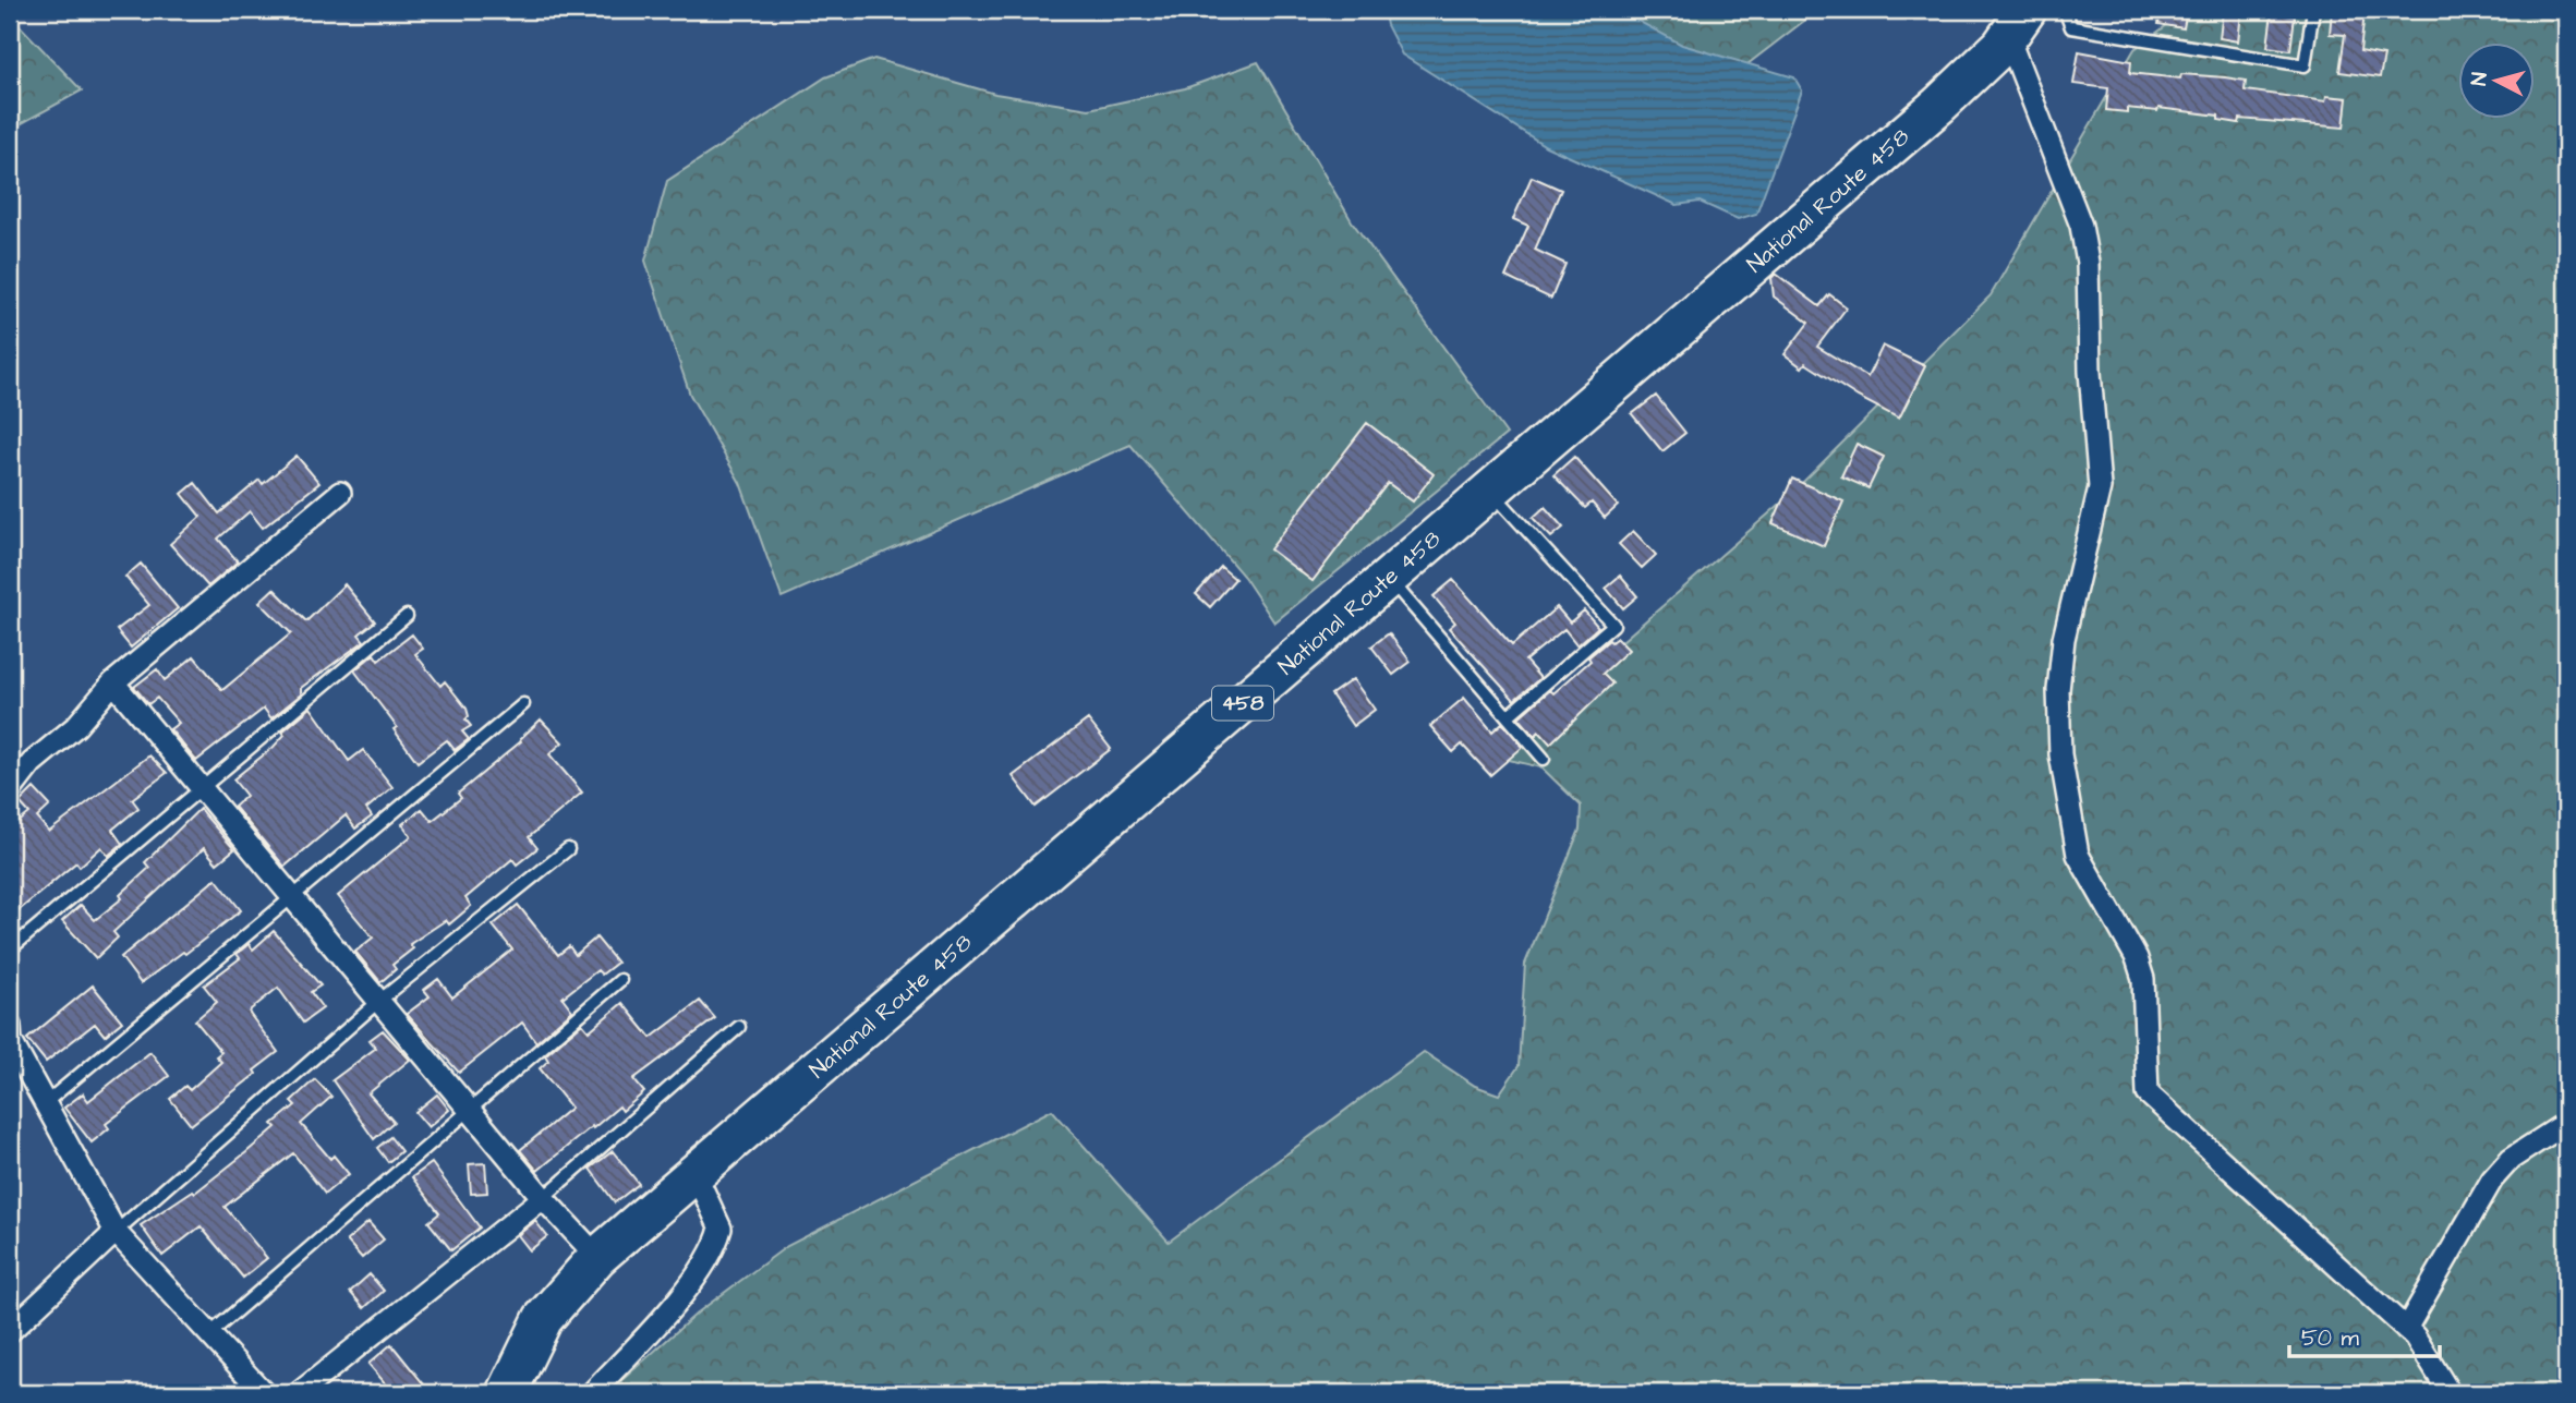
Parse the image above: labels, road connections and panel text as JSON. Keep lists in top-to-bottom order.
{
  "streets": {
    "highway": ["National Route 458", "458"]
  },
  "scale_bar": "50 m",
  "north": "left"
}
